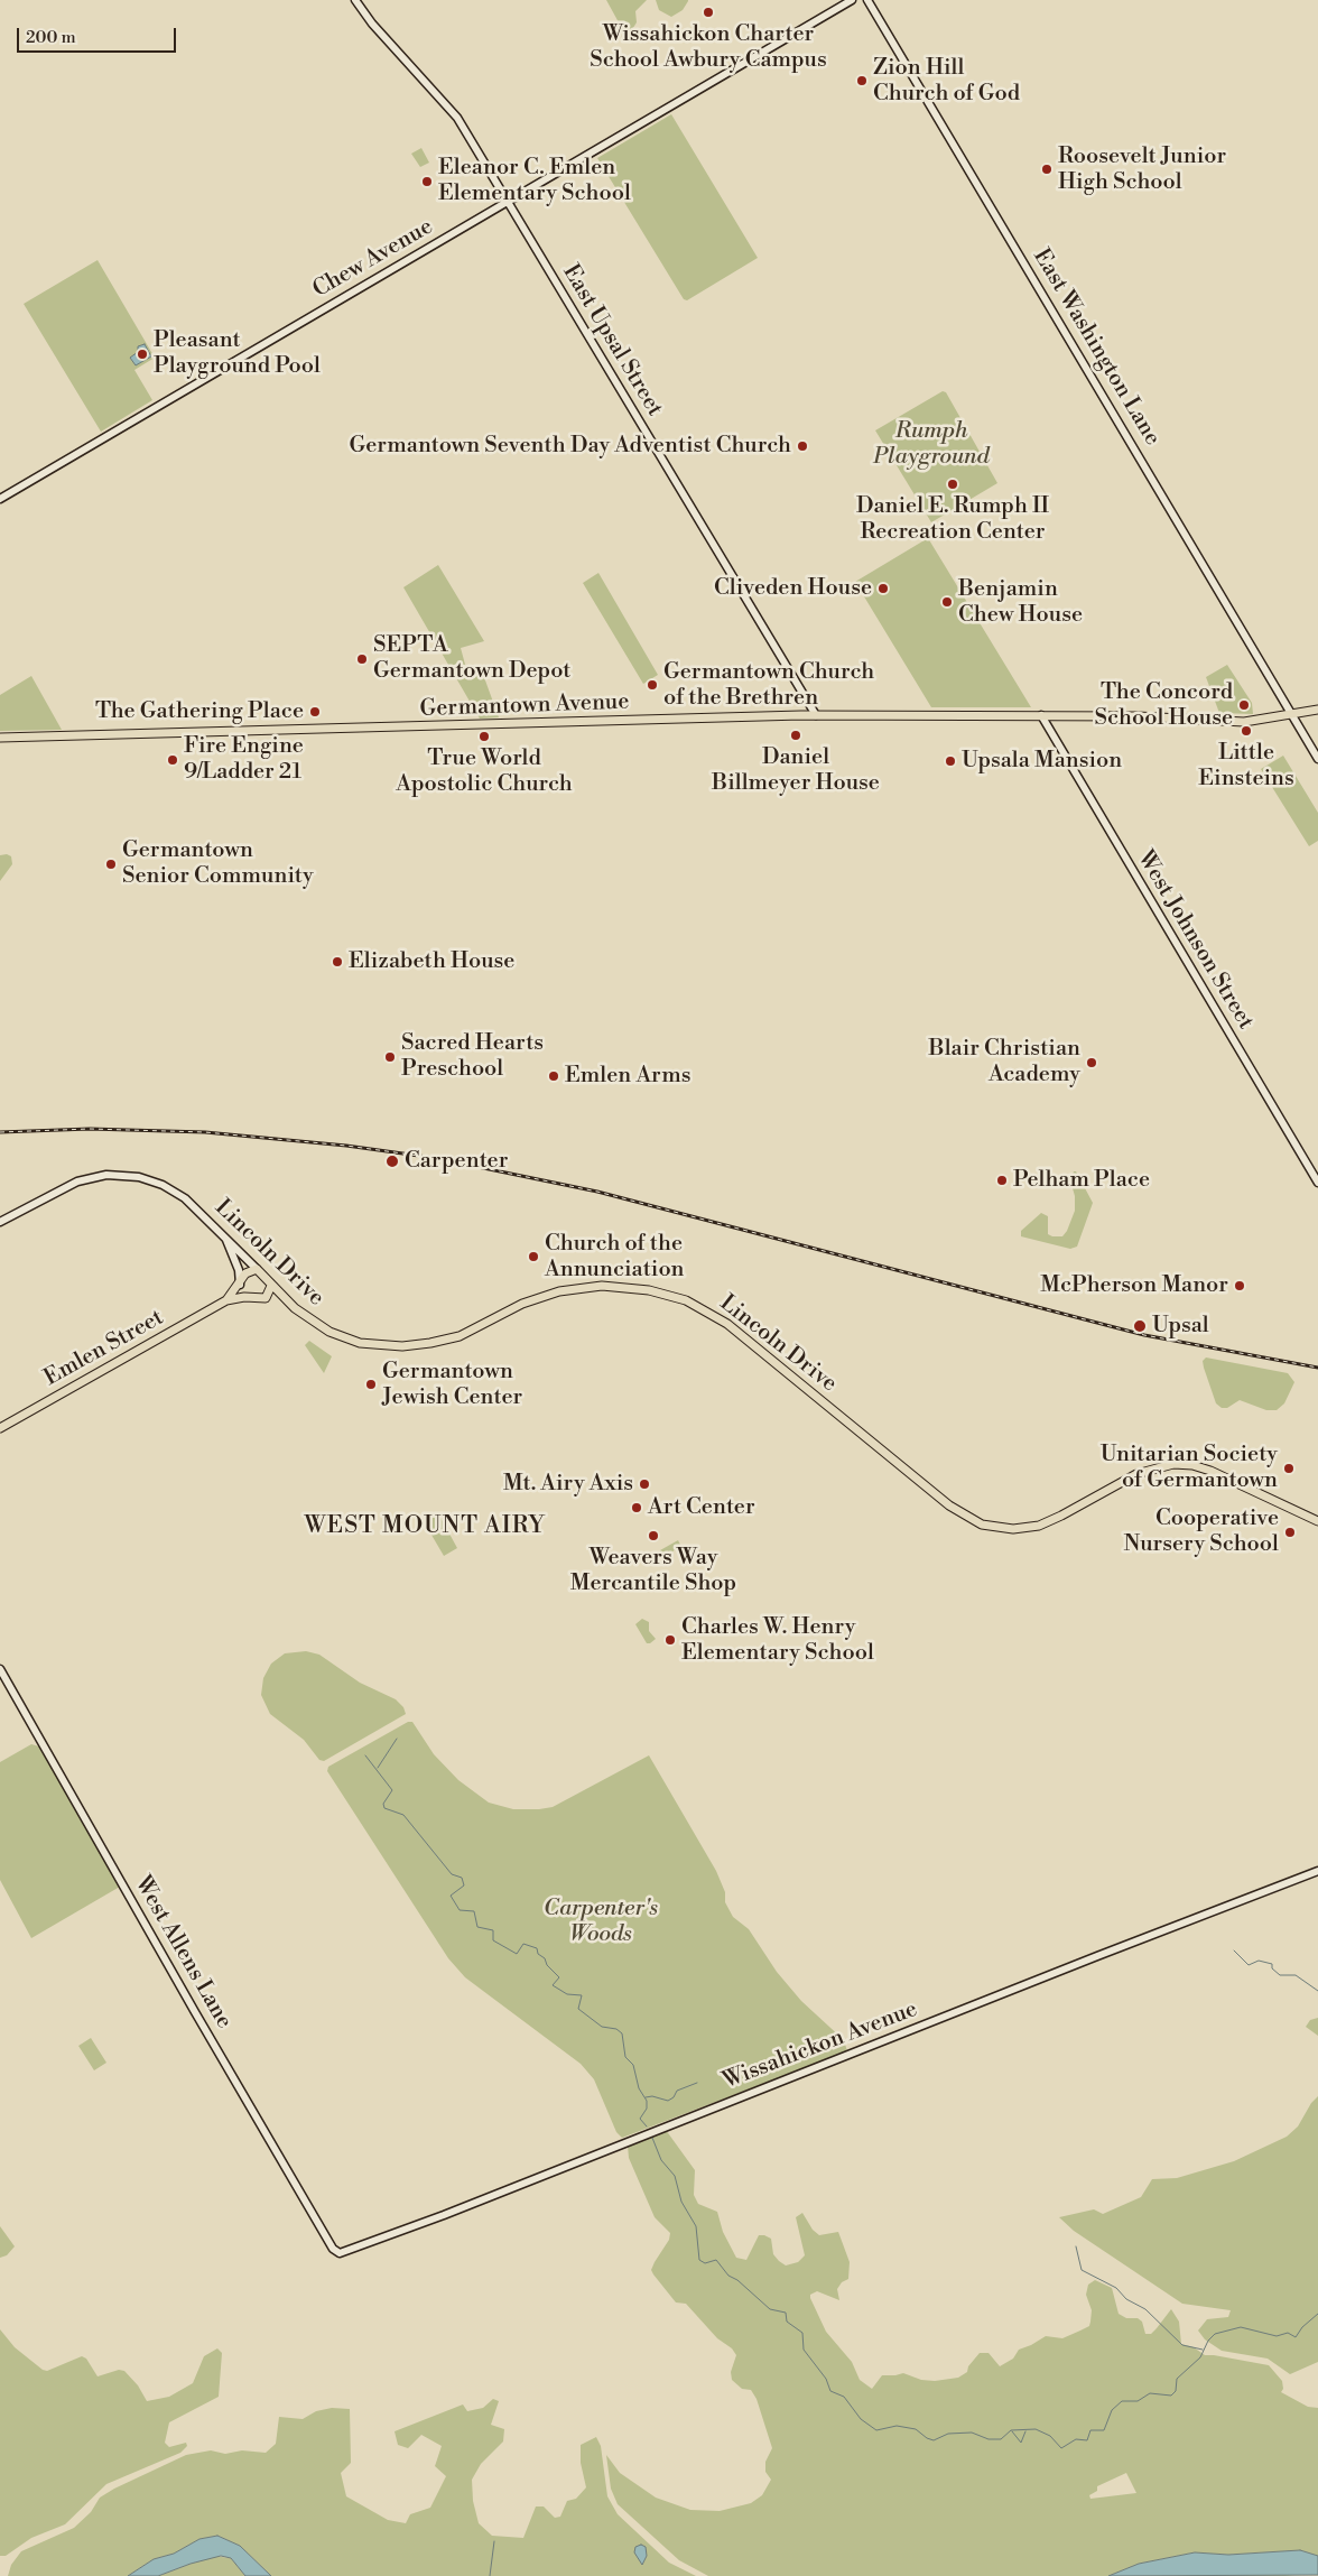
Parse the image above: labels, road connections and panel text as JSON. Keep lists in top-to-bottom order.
{
  "streets": {
    "main road": ["Germantown Avenue", "Lincoln Drive", "Emlen Street"],
    "street": [
      "Chew Avenue",
      "East Upsal Street",
      "East Washington Lane",
      "West Johnson Street",
      "West Allens Lane",
      "Wissahickon Avenue"
    ]
  },
  "crossings": [
    ["Chew Avenue", "East Upsal Street"],
    ["East Upsal Street", "Germantown Avenue"],
    ["East Washington Lane", "Germantown Avenue"],
    ["Germantown Avenue", "West Johnson Street"],
    ["Lincoln Drive", "Emlen Street"],
    ["West Allens Lane", "Wissahickon Avenue"]
  ],
  "districts": ["WEST MOUNT AIRY"],
  "parks": ["Rumph Playground", "Carpenter's Woods"],
  "places": [
    "Wissahickon Charter School Awbury Campus",
    "Zion Hill Church of God",
    "Roosevelt Junior High School",
    "Eleanor C. Emlen Elementary School",
    "Pleasant Playground Pool",
    "Germantown Seventh Day Adventist Church",
    "Daniel E. Rumph II Recreation Center",
    "Cliveden House",
    "Benjamin Chew House",
    "SEPTA Germantown Depot",
    "Germantown Church of the Brethren",
    "The Concord School House",
    "The Gathering Place",
    "Little Einsteins",
    "Daniel Billmeyer House",
    "True World Apostolic Church",
    "Fire Engine 9/Ladder 21",
    "Upsala Mansion",
    "Germantown Senior Community",
    "Elizabeth House",
    "Sacred Hearts Preschool",
    "Blair Christian Academy",
    "Emlen Arms",
    "Carpenter",
    "Pelham Place",
    "Church of the Annunciation",
    "McPherson Manor",
    "Upsal",
    "Germantown Jewish Center",
    "Unitarian Society of Germantown",
    "Mt. Airy Axis",
    "Art Center",
    "Cooperative Nursery School",
    "Weavers Way Mercantile Shop",
    "Charles W. Henry Elementary School"
  ],
  "scale_bar": "200 m"
}
